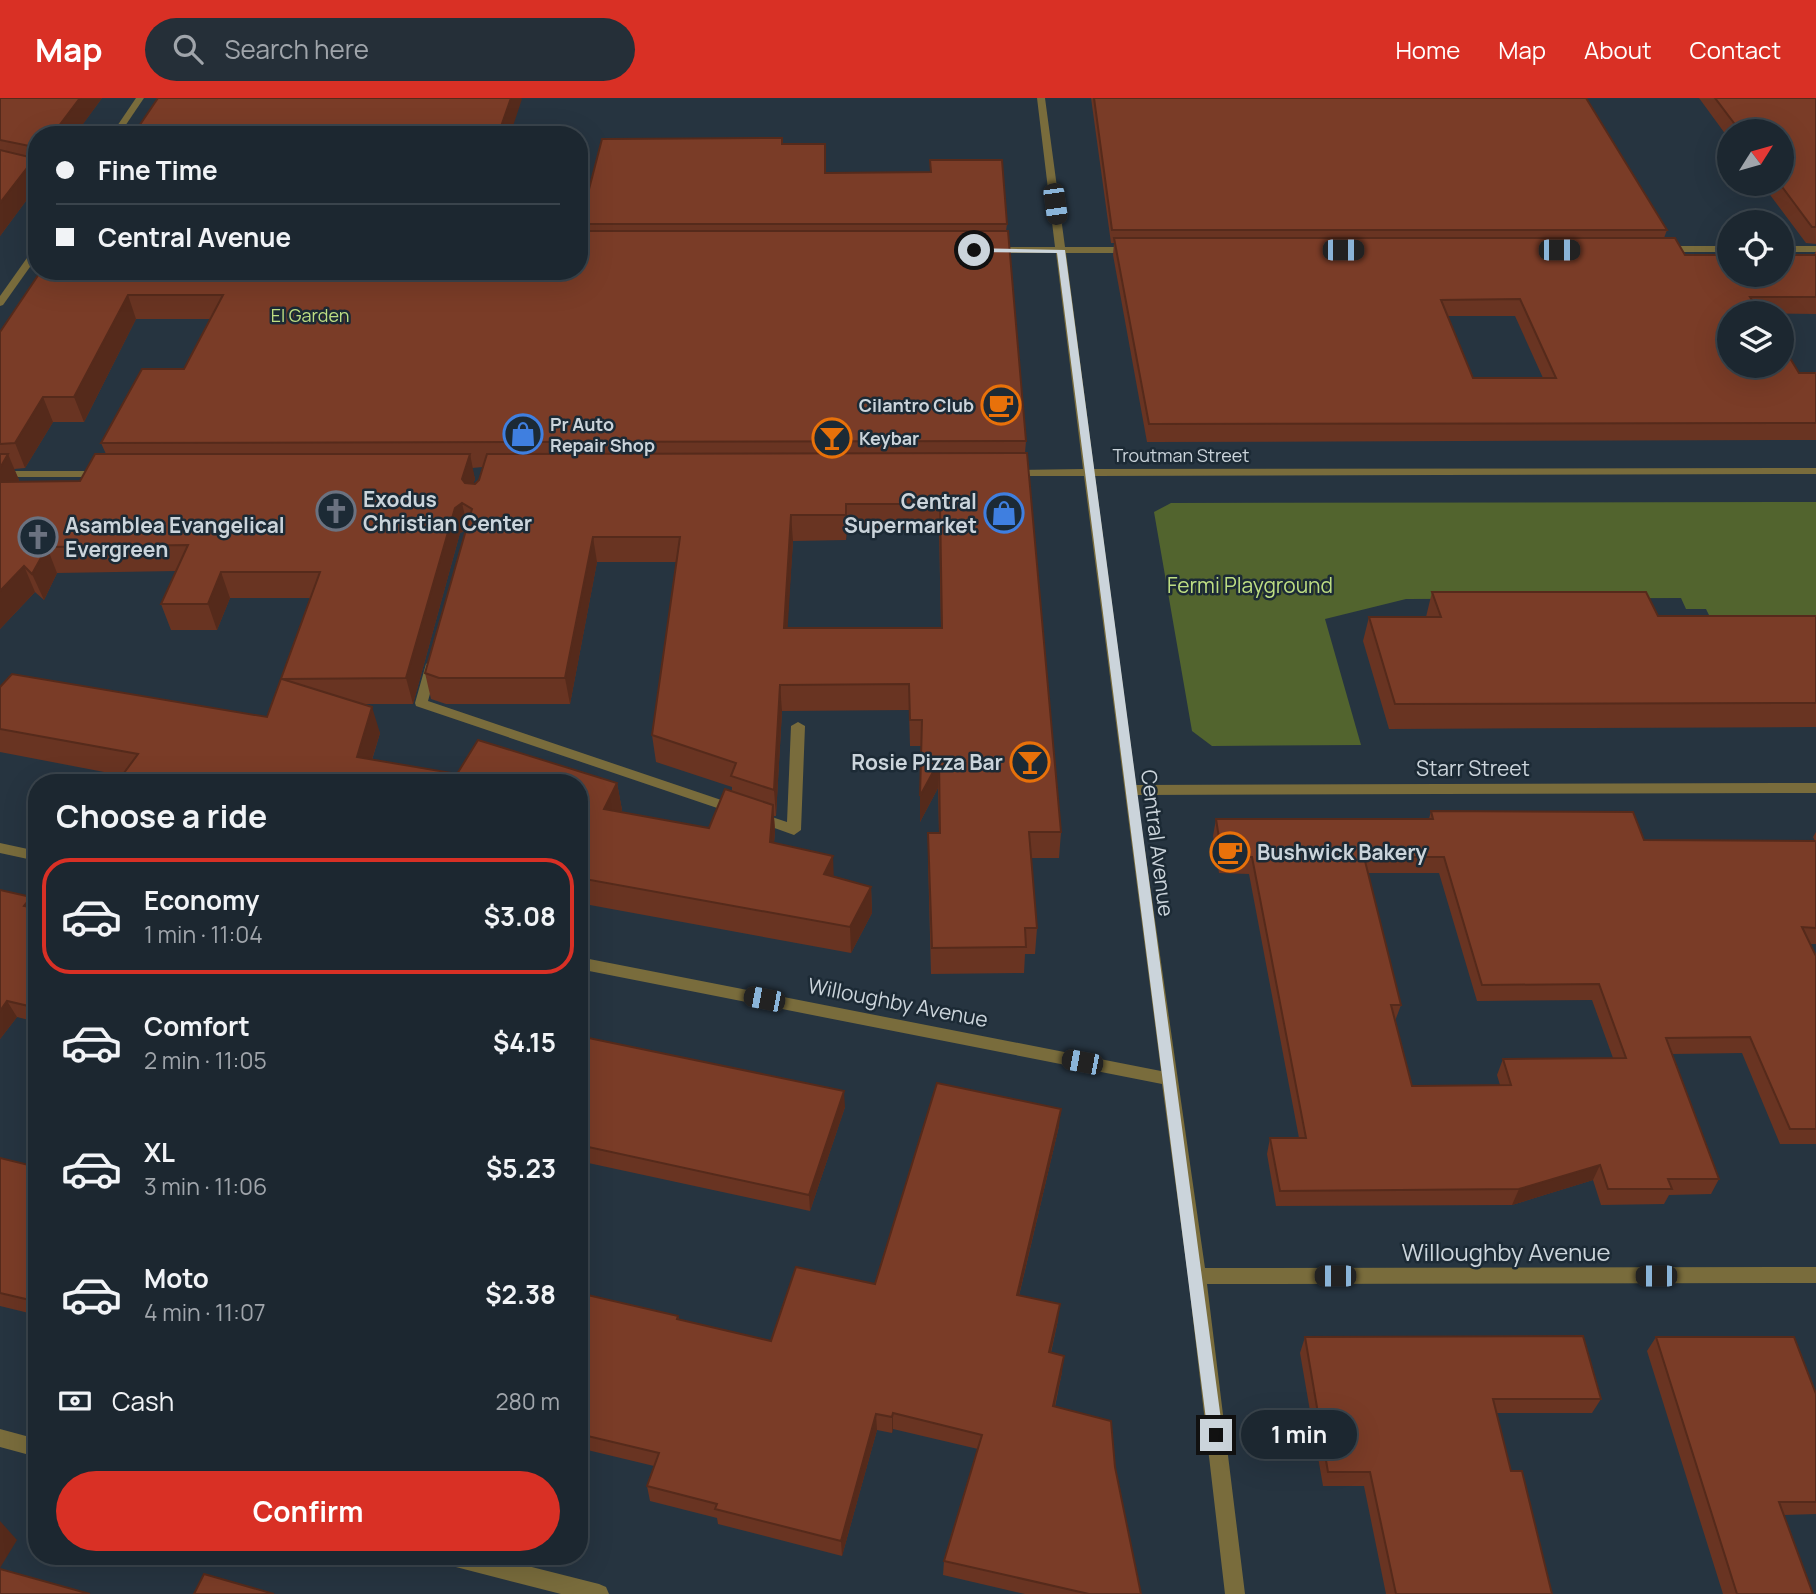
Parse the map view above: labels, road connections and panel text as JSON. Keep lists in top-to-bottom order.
{
  "streets": {
    "street": [
      "Troutman Street",
      "Starr Street",
      "Central Avenue",
      "Willoughby Avenue"
    ]
  },
  "crossings": [
    ["Troutman Street", "Central Avenue"],
    ["Starr Street", "Central Avenue"],
    ["Central Avenue", "Willoughby Avenue"]
  ],
  "parks": ["El Garden", "Fermi Playground"],
  "places": {
    "cafe": ["Cilantro Club", "Bushwick Bakery"],
    "shop": ["Pr Auto Repair Shop", "Central Supermarket"],
    "bar": ["Keybar", "Rosie Pizza Bar"],
    "church": ["Exodus Christian Center", "Asamblea Evangelical Evergreen"]
  },
  "north": "top right",
  "page": {
    "header": "Map",
    "search": "Search here",
    "nav": [
      "Home",
      "Map",
      "About",
      "Contact"
    ],
    "banner": ["Fine Time", "Central Avenue"],
    "heading": "Choose a ride",
    "list": [
      {
        "name": "Economy",
        "note": "1 min · 11:04",
        "value": "$3.08"
      },
      {
        "name": "Comfort",
        "note": "2 min · 11:05",
        "value": "$4.15"
      },
      {
        "name": "XL",
        "note": "3 min · 11:06",
        "value": "$5.23"
      },
      {
        "name": "Moto",
        "note": "4 min · 11:07",
        "value": "$2.38"
      }
    ],
    "pay": ["Cash", "280 m"],
    "bubble": "1 min",
    "buttons": "Confirm"
  }
}
